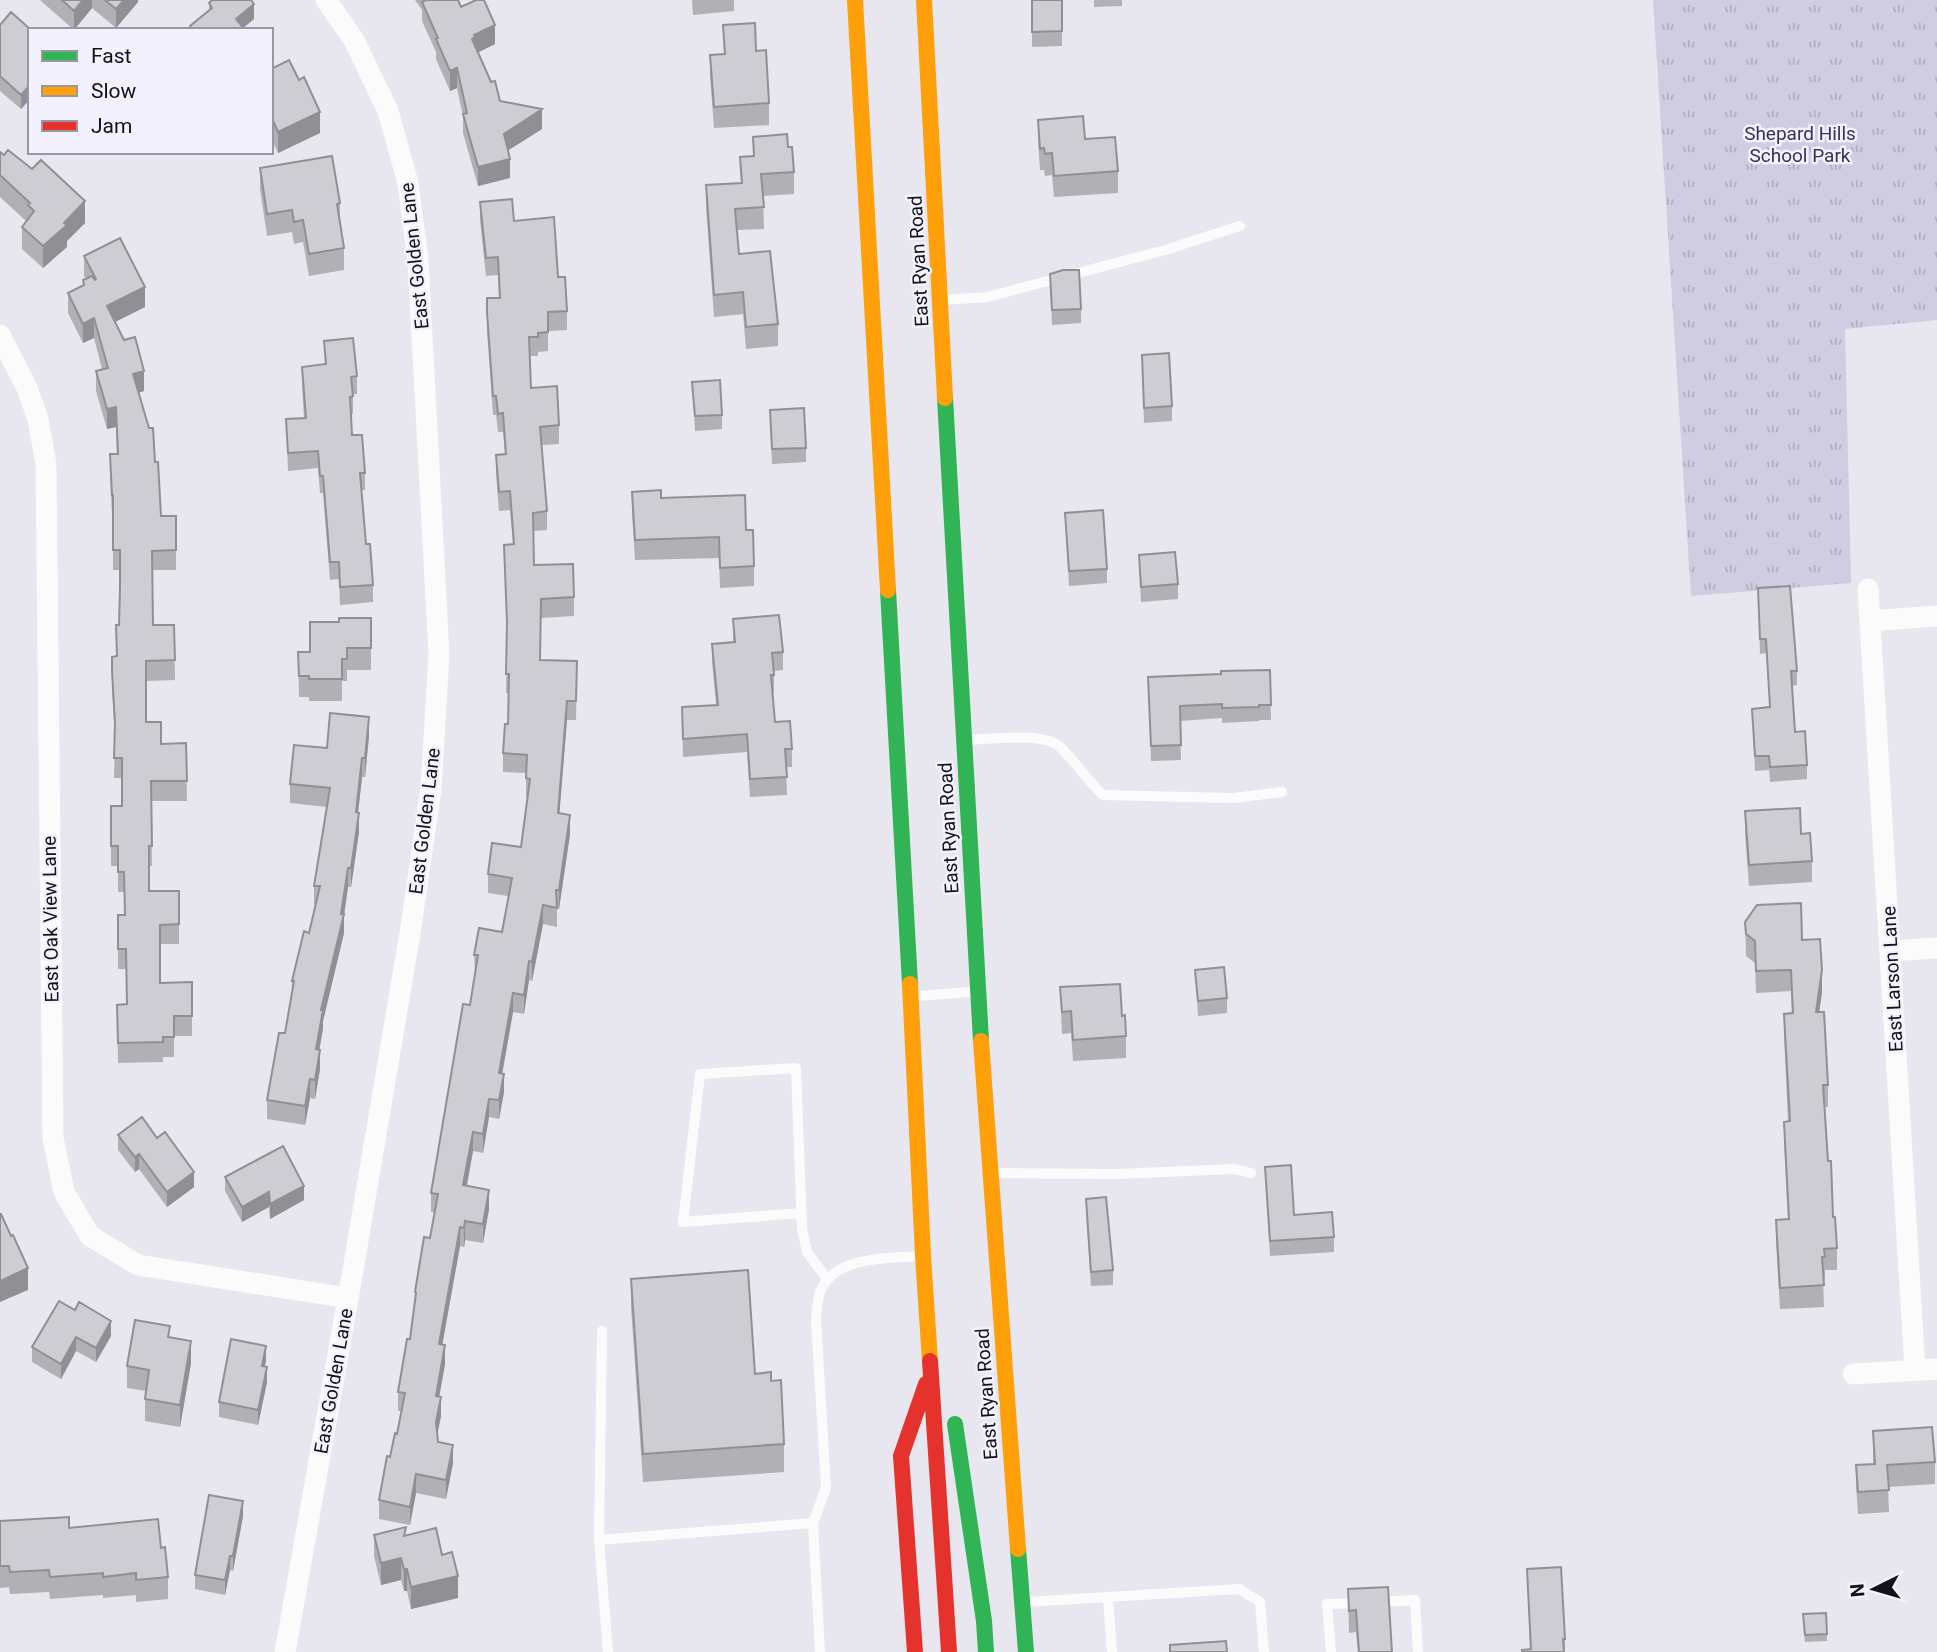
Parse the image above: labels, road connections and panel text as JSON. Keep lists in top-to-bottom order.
{
  "streets": {
    "main road": ["East Ryan Road"],
    "street": ["East Golden Lane", "East Oak View Lane", "East Larson Lane"]
  },
  "crossings": [
    ["East Golden Lane", "East Oak View Lane"]
  ],
  "parks": ["Shepard Hills School Park"],
  "legend": ["Fast", "Slow", "Jam"],
  "north": "left"
}
